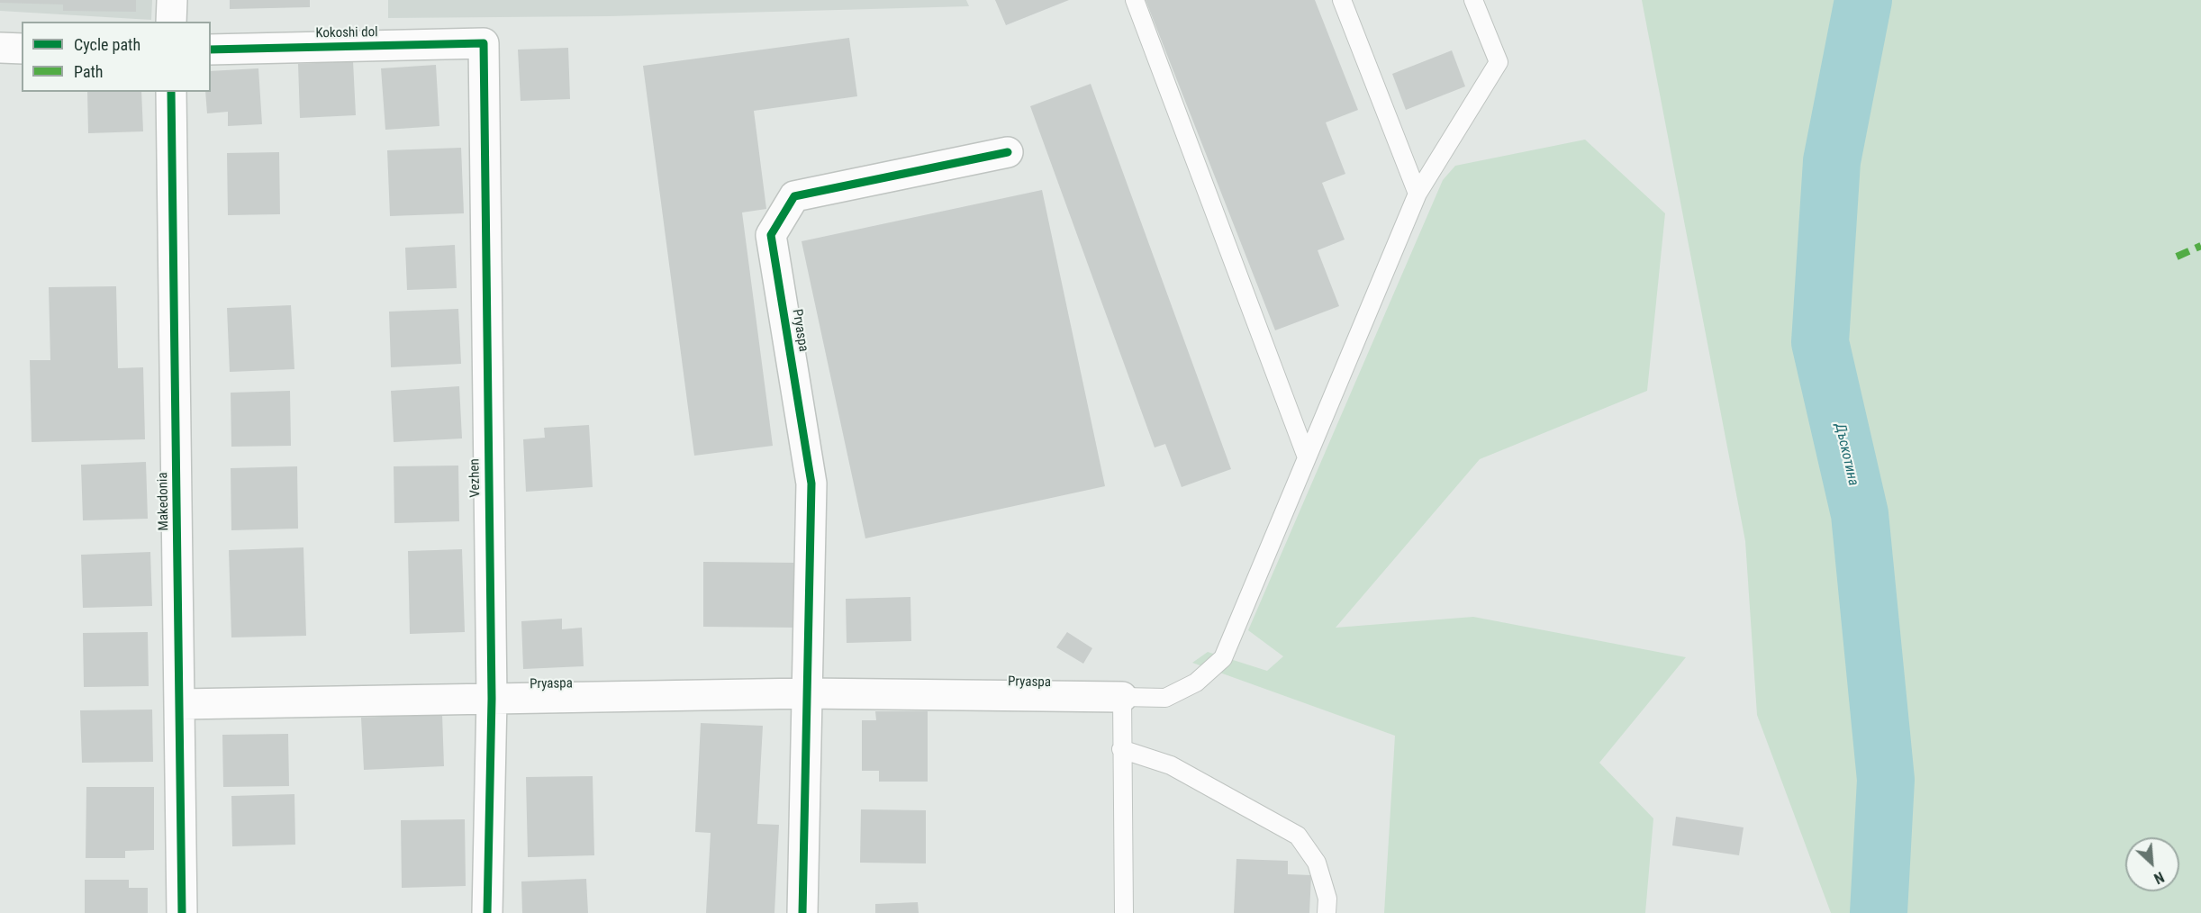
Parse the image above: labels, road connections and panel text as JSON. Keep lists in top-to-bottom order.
{
  "streets": {
    "street": [
      "Kokoshi dol",
      "Pryaspa",
      "Vezhen",
      "Makedonia"
    ]
  },
  "crossings": [
    ["Kokoshi dol", "Vezhen"],
    ["Pryaspa", "Vezhen"],
    ["Pryaspa", "Makedonia"]
  ],
  "water": ["Дъскотина"],
  "legend": ["Cycle path", "Path"],
  "north": "bottom right"
}
